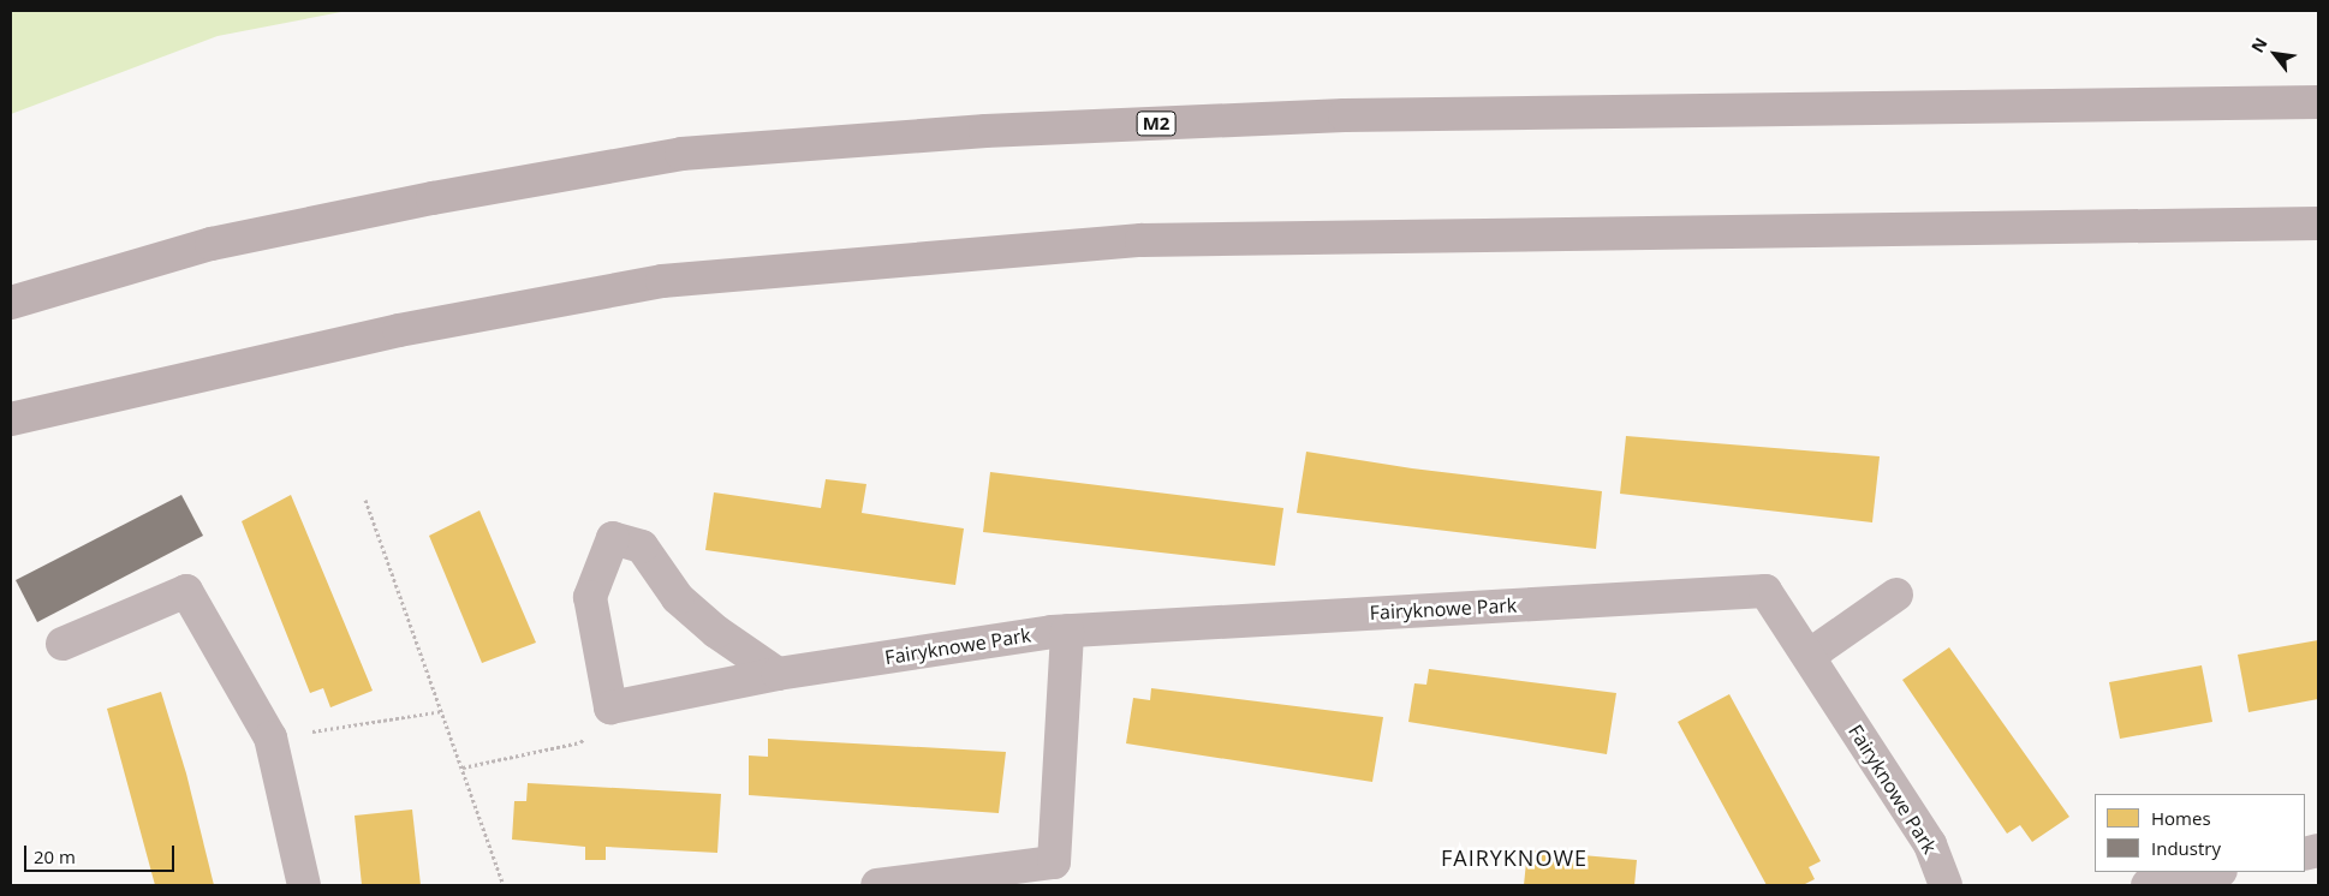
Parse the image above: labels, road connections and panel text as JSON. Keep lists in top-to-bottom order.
{
  "streets": {
    "highway": ["M2"],
    "street": ["Fairyknowe Park"]
  },
  "districts": ["FAIRYKNOWE"],
  "legend": ["Homes", "Industry"],
  "scale_bar": "20 m",
  "north": "top left"
}
